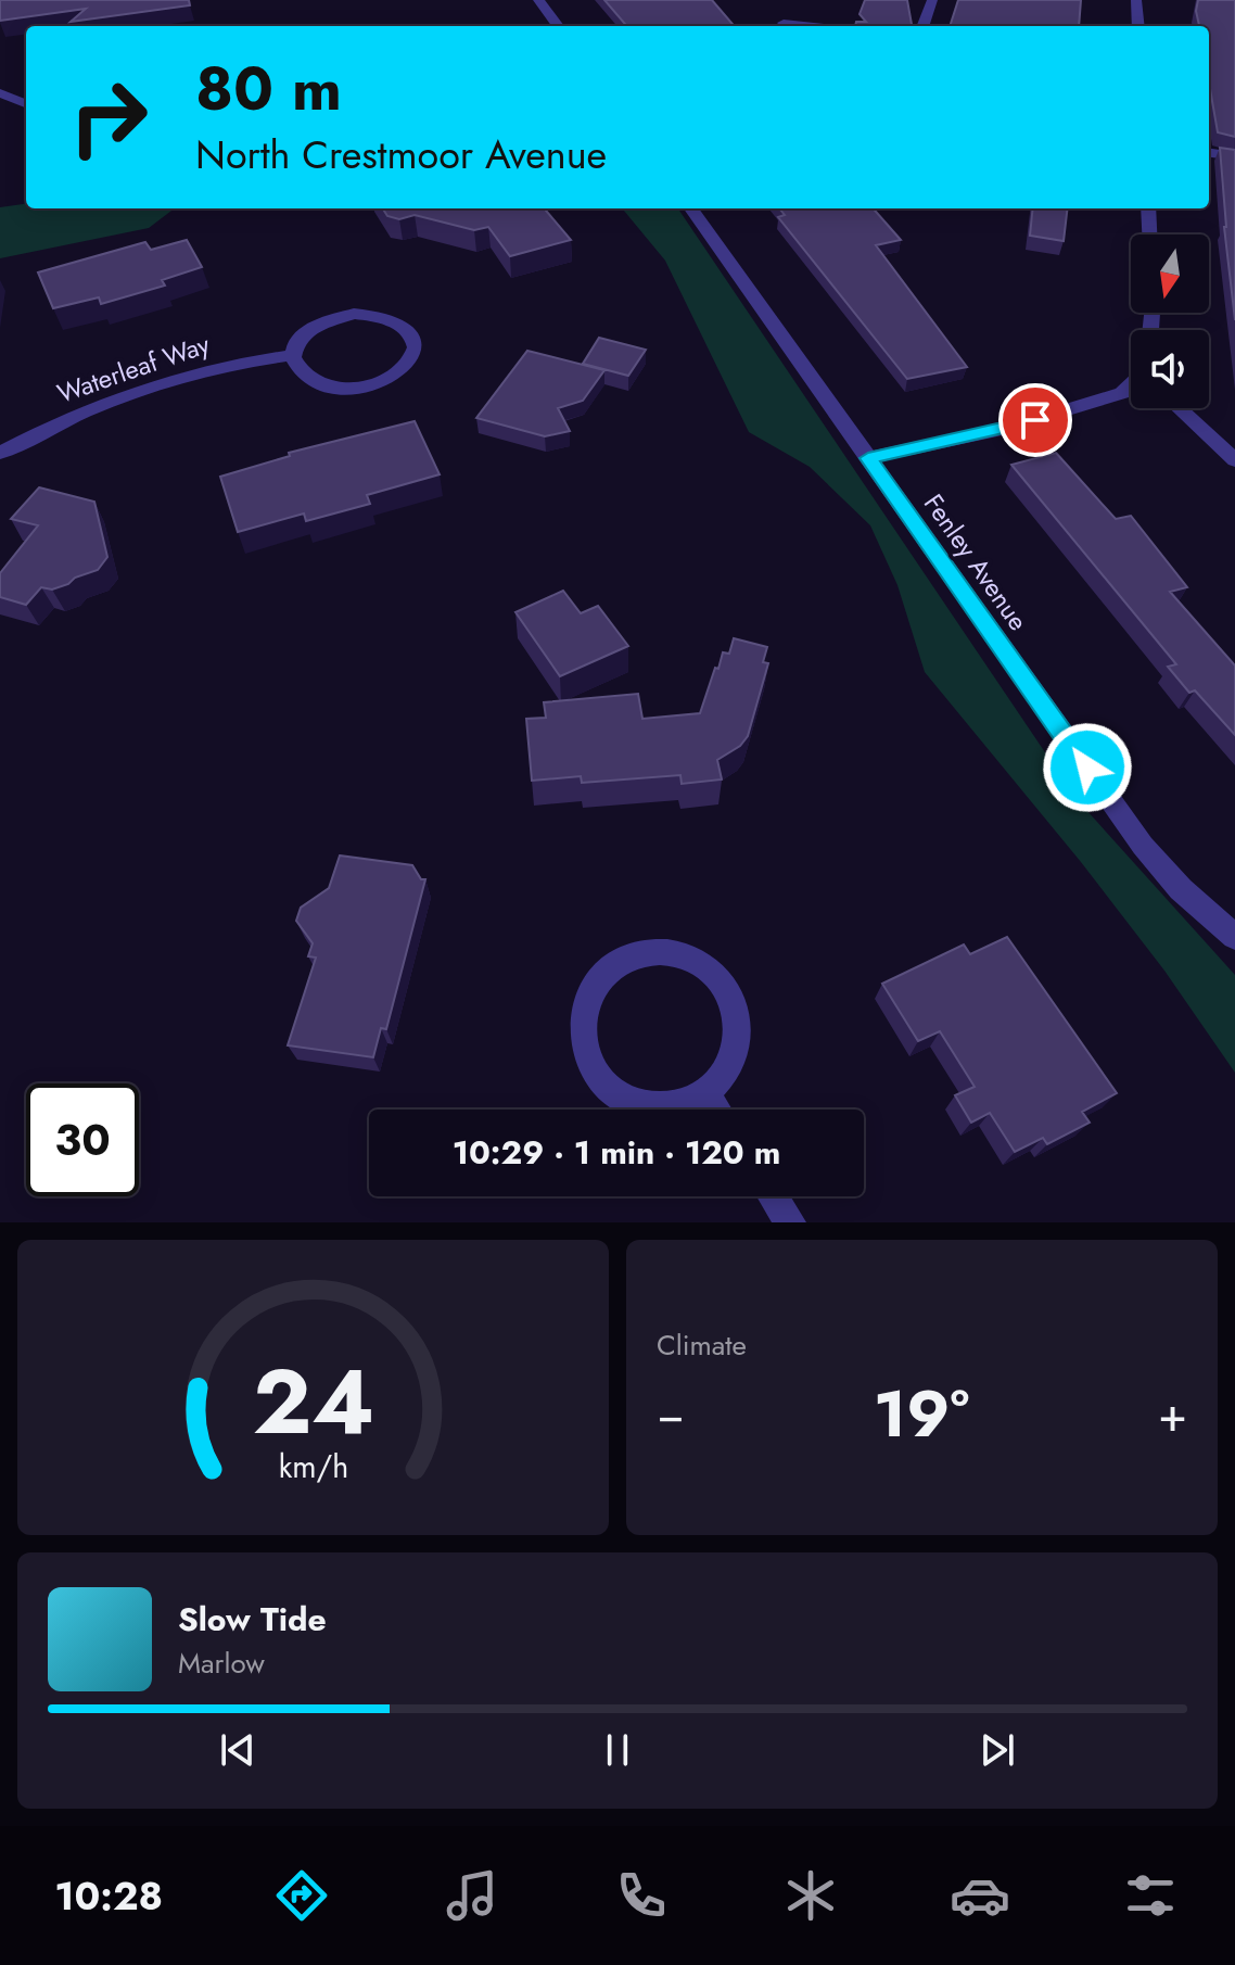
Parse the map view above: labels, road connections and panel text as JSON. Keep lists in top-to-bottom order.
{
  "streets": {
    "street": ["Waterleaf Way", "Fenley Avenue"]
  },
  "north": "bottom",
  "page": {
    "turn": ["80 m", "North Crestmoor Avenue"],
    "limit": "30",
    "trip": "10:29 · 1 min · 120 m",
    "tile": "Climate",
    "heat": ["−", "19°", "+"],
    "song": ["Slow Tide", "Marlow"],
    "tabs": "10:28",
    "gauge": ["24", "km/h"]
  }
}
